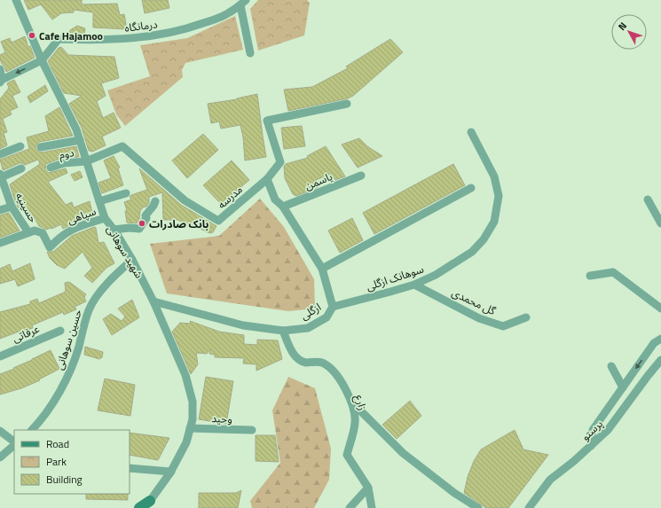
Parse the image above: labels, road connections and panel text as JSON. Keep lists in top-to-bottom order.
{
  "streets": {
    "main road": ["شهید سوهانی"],
    "street": [
      "درمانگاه",
      "دوم",
      "یاسمن",
      "مدرسه",
      "حسینیه",
      "سپاهی",
      "سوهانک ازگلی",
      "گل محمدی",
      "ازگلی",
      "عرفاتی",
      "حسین سوهانی",
      "زارع",
      "وحید",
      "پرستو"
    ]
  },
  "crossings": [
    ["درمانگاه", "شهید سوهانی"],
    ["دوم", "مدرسه"],
    ["دوم", "شهید سوهانی"],
    ["یاسمن", "ازگلی"],
    ["مدرسه", "شهید سوهانی"],
    ["مدرسه", "ازگلی"],
    ["حسینیه", "سپاهی"],
    ["سپاهی", "شهید سوهانی"],
    ["شهید سوهانی", "ازگلی"],
    ["شهید سوهانی", "حسین سوهانی"],
    ["شهید سوهانی", "وحید"],
    ["سوهانک ازگلی", "گل محمدی"],
    ["سوهانک ازگلی", "ازگلی"],
    ["ازگلی", "زارع"]
  ],
  "places": ["Cafe Hajamoo", "بانک صادرات"],
  "legend": ["Road", "Park", "Building"],
  "north": "top left"
}
